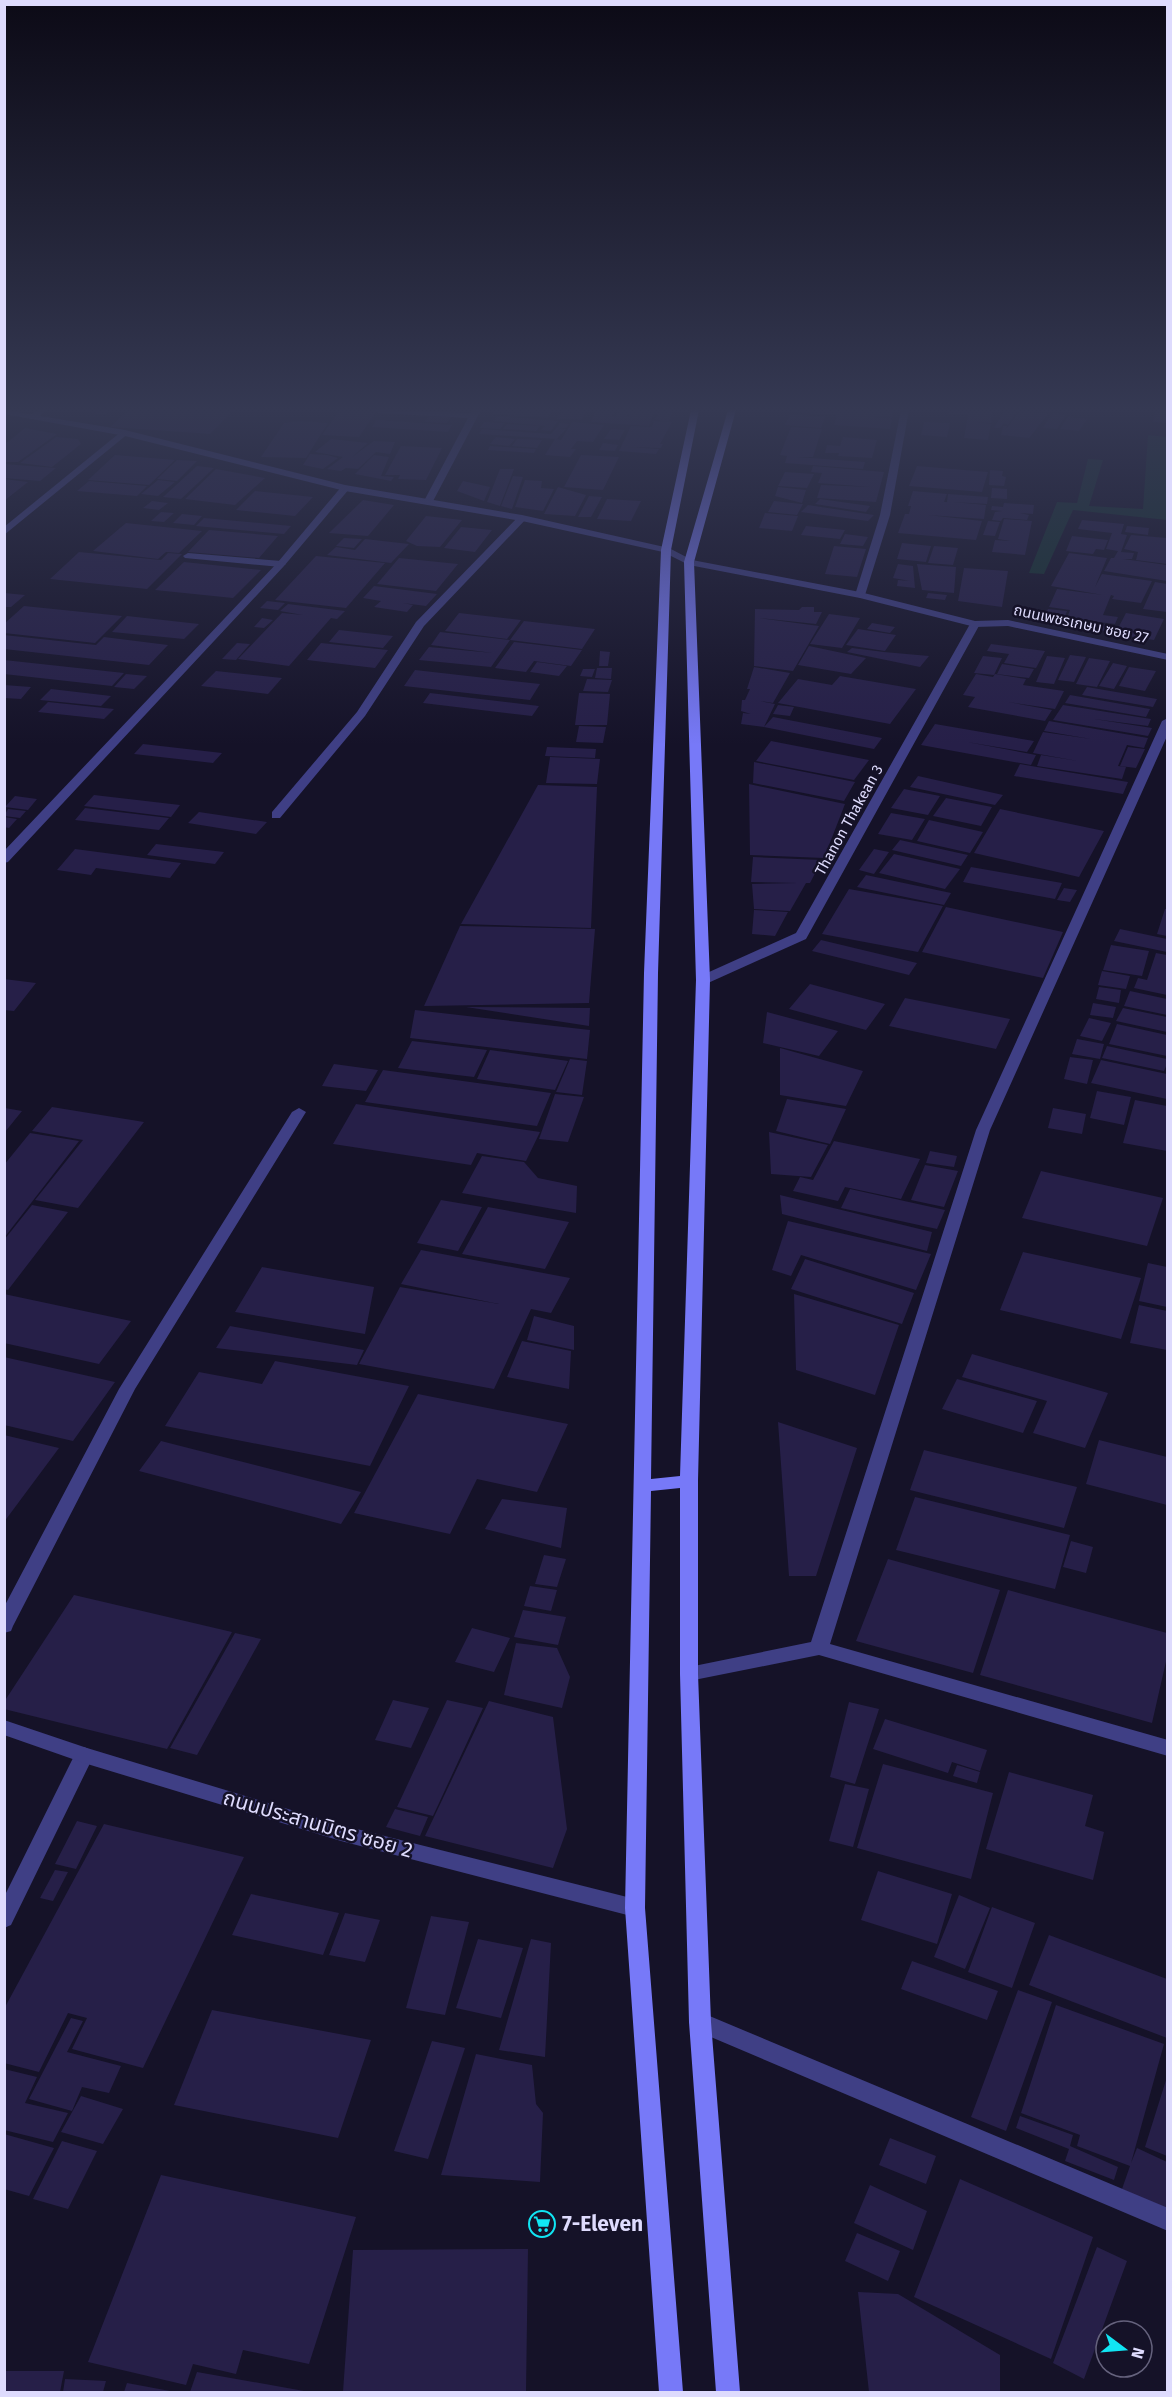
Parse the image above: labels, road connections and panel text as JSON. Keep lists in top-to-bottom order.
{
  "streets": {
    "street": ["ถนนเพชรเกษม ซอย 27", "Thanon Thakean 3", "ถนนประสานมิตร ซอย 2"]
  },
  "crossings": [
    ["ถนนเพชรเกษม ซอย 27", "Thanon Thakean 3"]
  ],
  "places": {
    "supermarket": ["7-Eleven"]
  },
  "north": "right"
}
